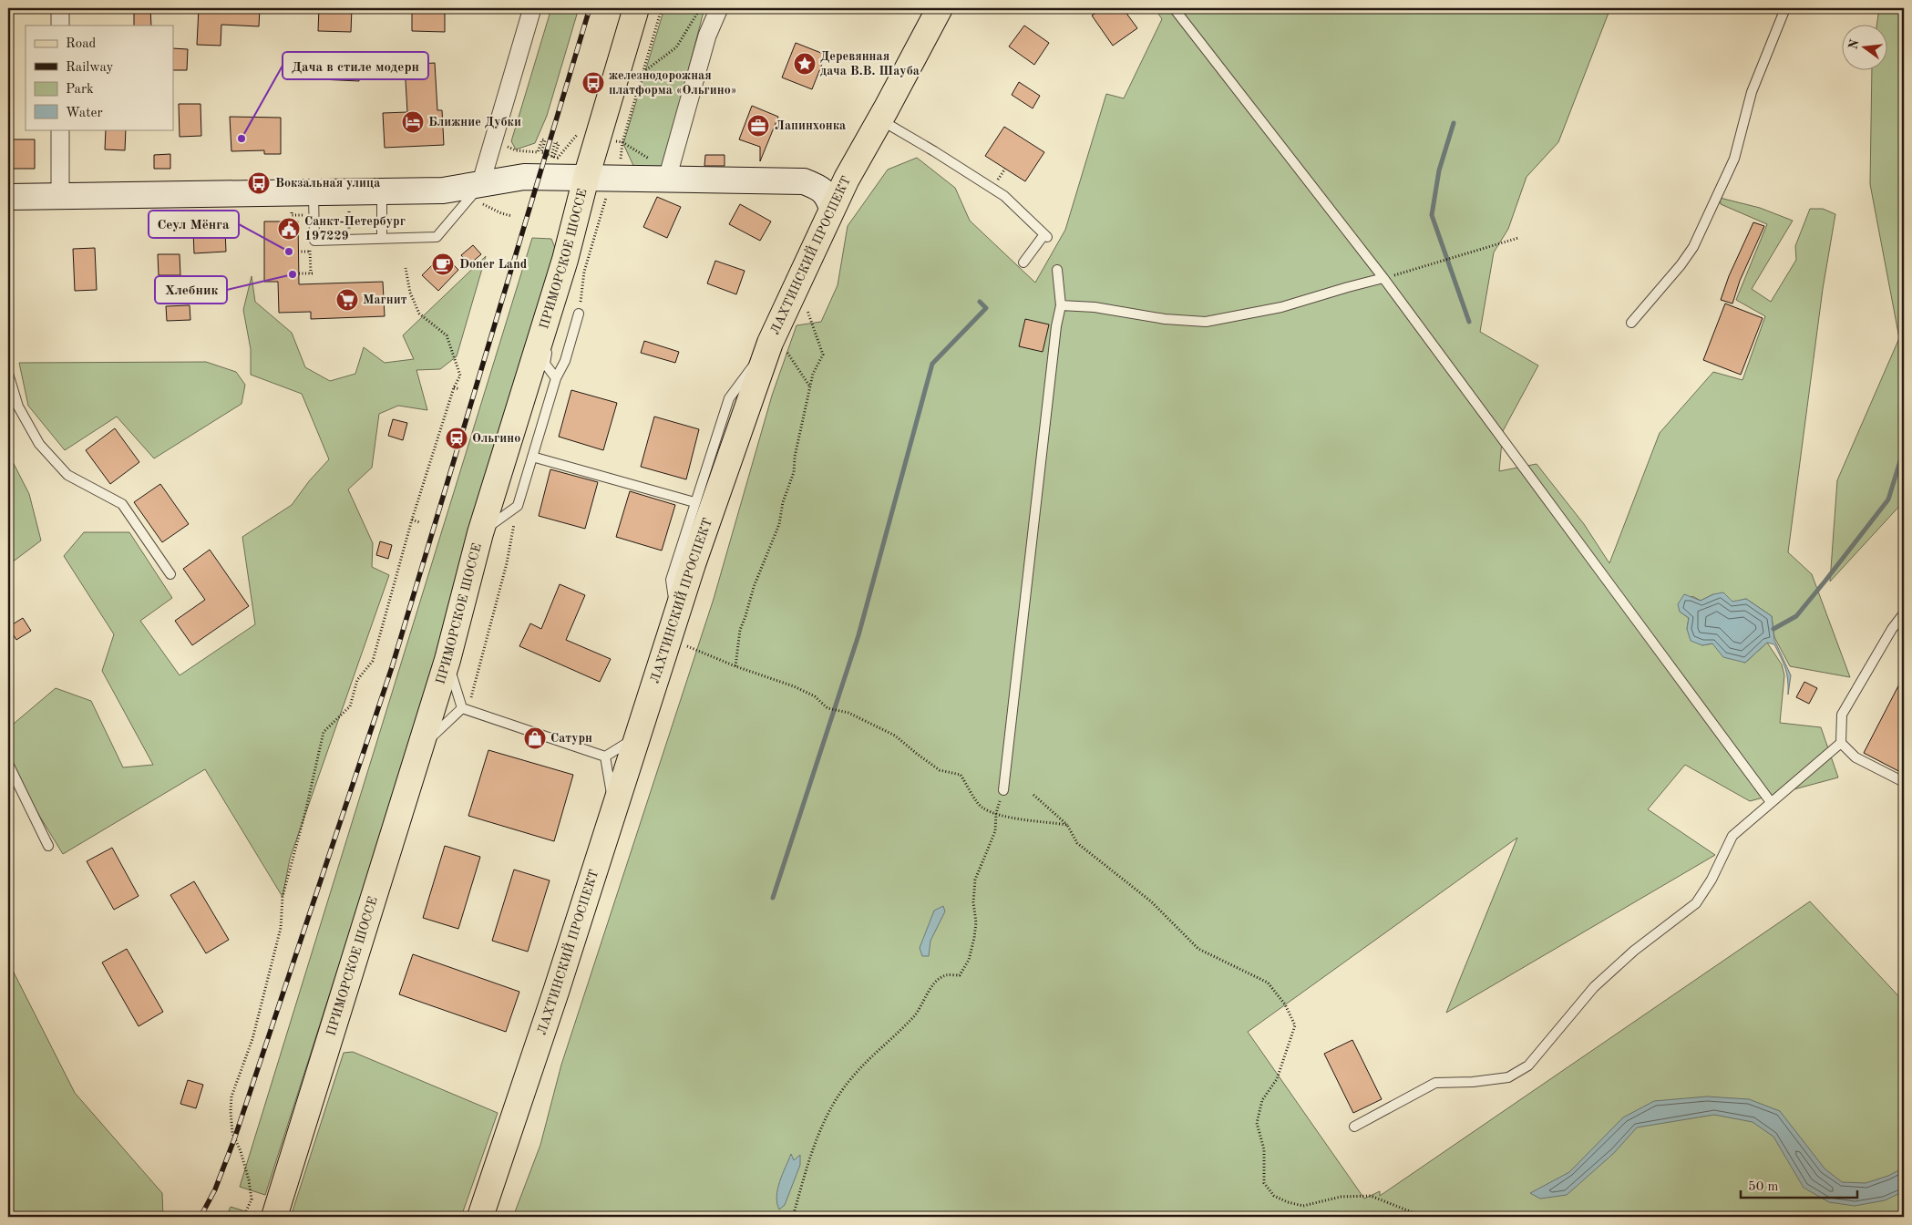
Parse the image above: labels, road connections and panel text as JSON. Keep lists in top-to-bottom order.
{
  "streets": {
    "main road": ["ЛАХТИНСКИЙ ПРОСПЕКТ", "ПРИМОРСКОЕ ШОССЕ"]
  },
  "places": {
    "place": ["Деревянная дача В.В. Шауба"],
    "bus stop": ["железнодорожная платформа «Ольгино»", "Вокзальная улица"],
    "hotel": ["Ближние Дубки"],
    "office": ["Лапинхонка"],
    "other": ["Дача в стиле модерн", "Сеул Мёнга", "Хлебник"],
    "public building": ["Санкт-Петербург 197229"],
    "cafe": ["Doner Land"],
    "supermarket": ["Магнит"],
    "station": ["Ольгино"],
    "shop": ["Сатурн"]
  },
  "legend": [
    "Road",
    "Railway",
    "Park",
    "Water"
  ],
  "scale_bar": "50 m",
  "north": "left"
}
